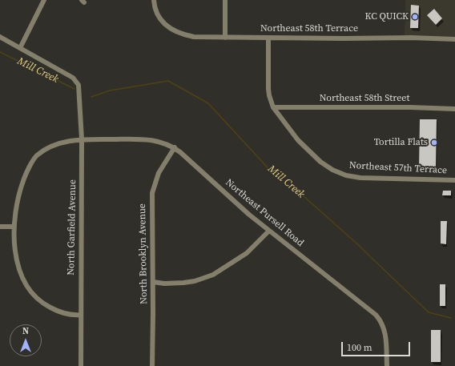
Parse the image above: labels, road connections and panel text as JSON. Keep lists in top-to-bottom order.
{
  "streets": {
    "street": [
      "Northeast 58th Terrace",
      "Northeast 58th Street",
      "Northeast 57th Terrace",
      "Northeast Pursell Road",
      "North Garfield Avenue",
      "North Brooklyn Avenue"
    ]
  },
  "crossings": [
    ["Northeast 58th Street", "Northeast 57th Terrace"],
    ["Northeast Pursell Road", "North Garfield Avenue"],
    ["Northeast Pursell Road", "North Brooklyn Avenue"]
  ],
  "water": ["Mill Creek"],
  "places": ["KC QUICK", "Tortilla Flats"],
  "scale_bar": "100 m",
  "north": "top"
}
